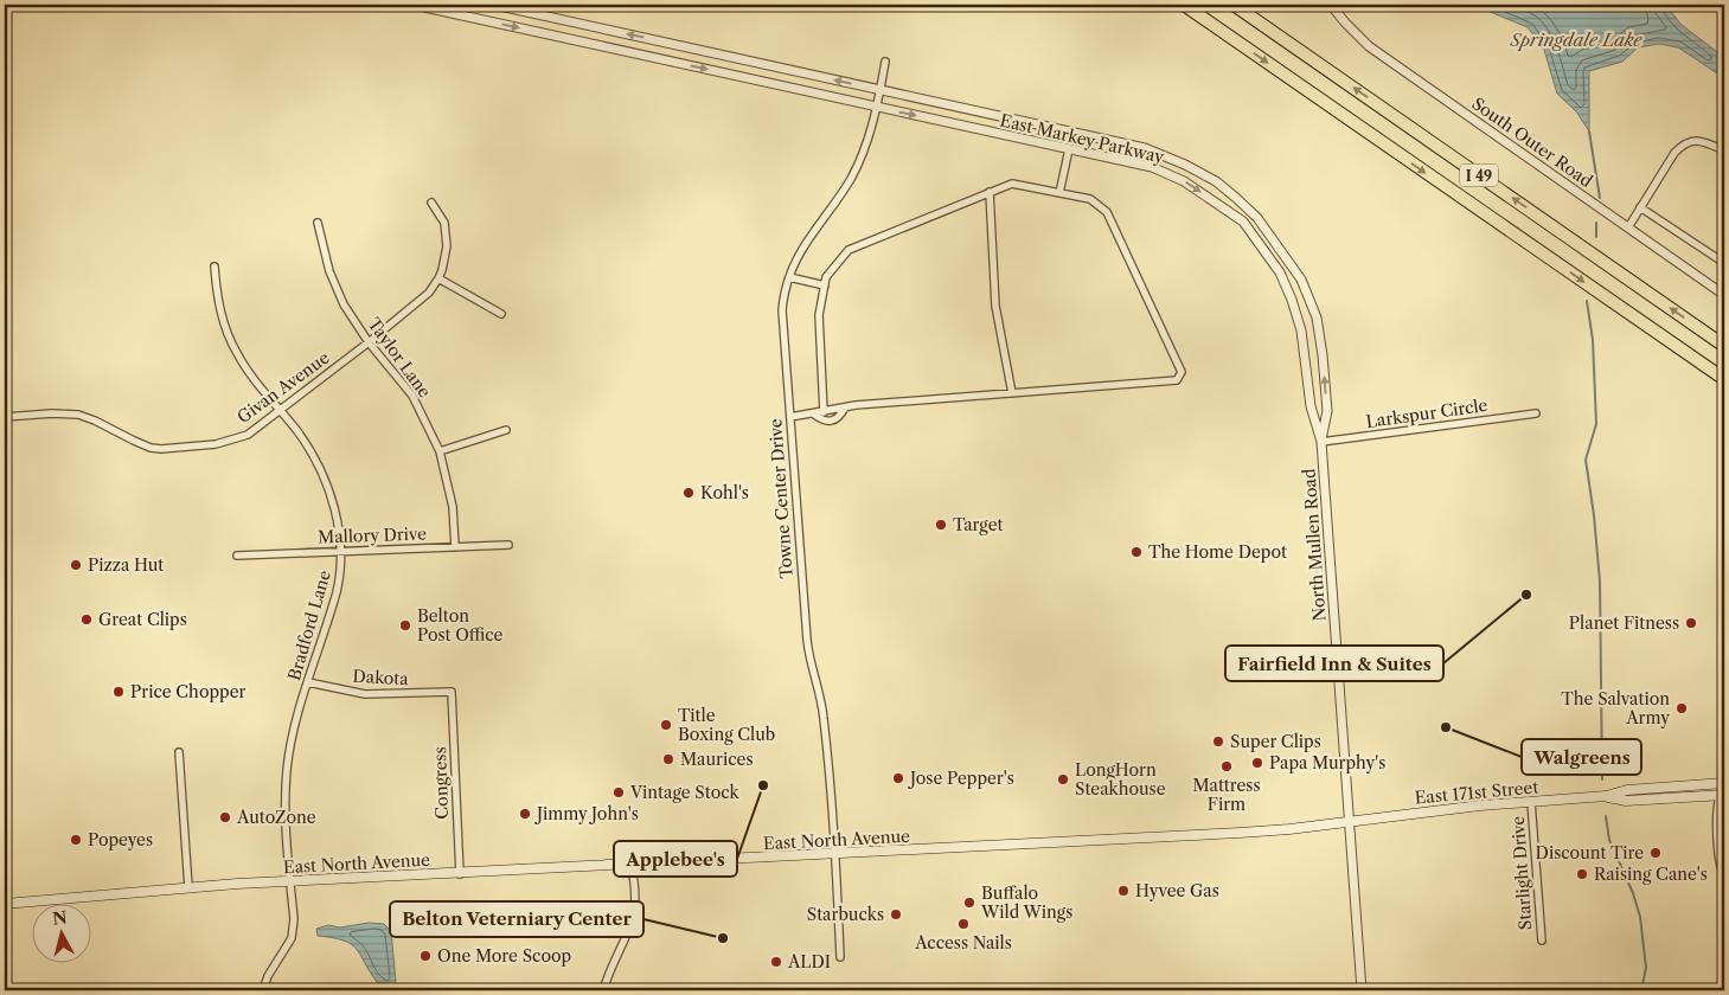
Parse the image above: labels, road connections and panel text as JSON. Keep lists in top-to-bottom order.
{
  "streets": {
    "highway": ["I 49"],
    "main road": ["East 171st Street", "East North Avenue"],
    "street": [
      "East Markey Parkway",
      "South Outer Road",
      "Taylor Lane",
      "Givan Avenue",
      "Larkspur Circle",
      "Towne Center Drive",
      "Mallory Drive",
      "North Mullen Road",
      "Bradford Lane",
      "Dakota",
      "Congress",
      "Starlight Drive"
    ]
  },
  "crossings": [
    ["East Markey Parkway", "Larkspur Circle"],
    ["East Markey Parkway", "Towne Center Drive"],
    ["East Markey Parkway", "North Mullen Road"],
    ["Taylor Lane", "Givan Avenue"],
    ["Taylor Lane", "Mallory Drive"],
    ["Givan Avenue", "Bradford Lane"],
    ["Larkspur Circle", "North Mullen Road"],
    ["Towne Center Drive", "East North Avenue"],
    ["Mallory Drive", "Bradford Lane"],
    ["North Mullen Road", "East 171st Street"],
    ["North Mullen Road", "East North Avenue"],
    ["Bradford Lane", "Dakota"],
    ["Bradford Lane", "East North Avenue"],
    ["Dakota", "Congress"],
    ["Congress", "East North Avenue"],
    ["East 171st Street", "East North Avenue"],
    ["East 171st Street", "Starlight Drive"]
  ],
  "water": ["Springdale Lake"],
  "places": [
    "Kohl's",
    "Target",
    "The Home Depot",
    "Pizza Hut",
    "Fairfield Inn & Suites",
    "Great Clips",
    "Planet Fitness",
    "Belton Post Office",
    "Price Chopper",
    "The Salvation Army",
    "Title Boxing Club",
    "Walgreens",
    "Super Clips",
    "Maurices",
    "Papa Murphy's",
    "Mattress Firm",
    "Jose Pepper's",
    "LongHorn Steakhouse",
    "Applebee's",
    "Vintage Stock",
    "Jimmy John's",
    "AutoZone",
    "Popeyes",
    "Discount Tire",
    "Raising Cane's",
    "Hyvee Gas",
    "Buffalo Wild Wings",
    "Starbucks",
    "Access Nails",
    "Belton Veterniary Center",
    "One More Scoop",
    "ALDI"
  ],
  "north": "top"
}
